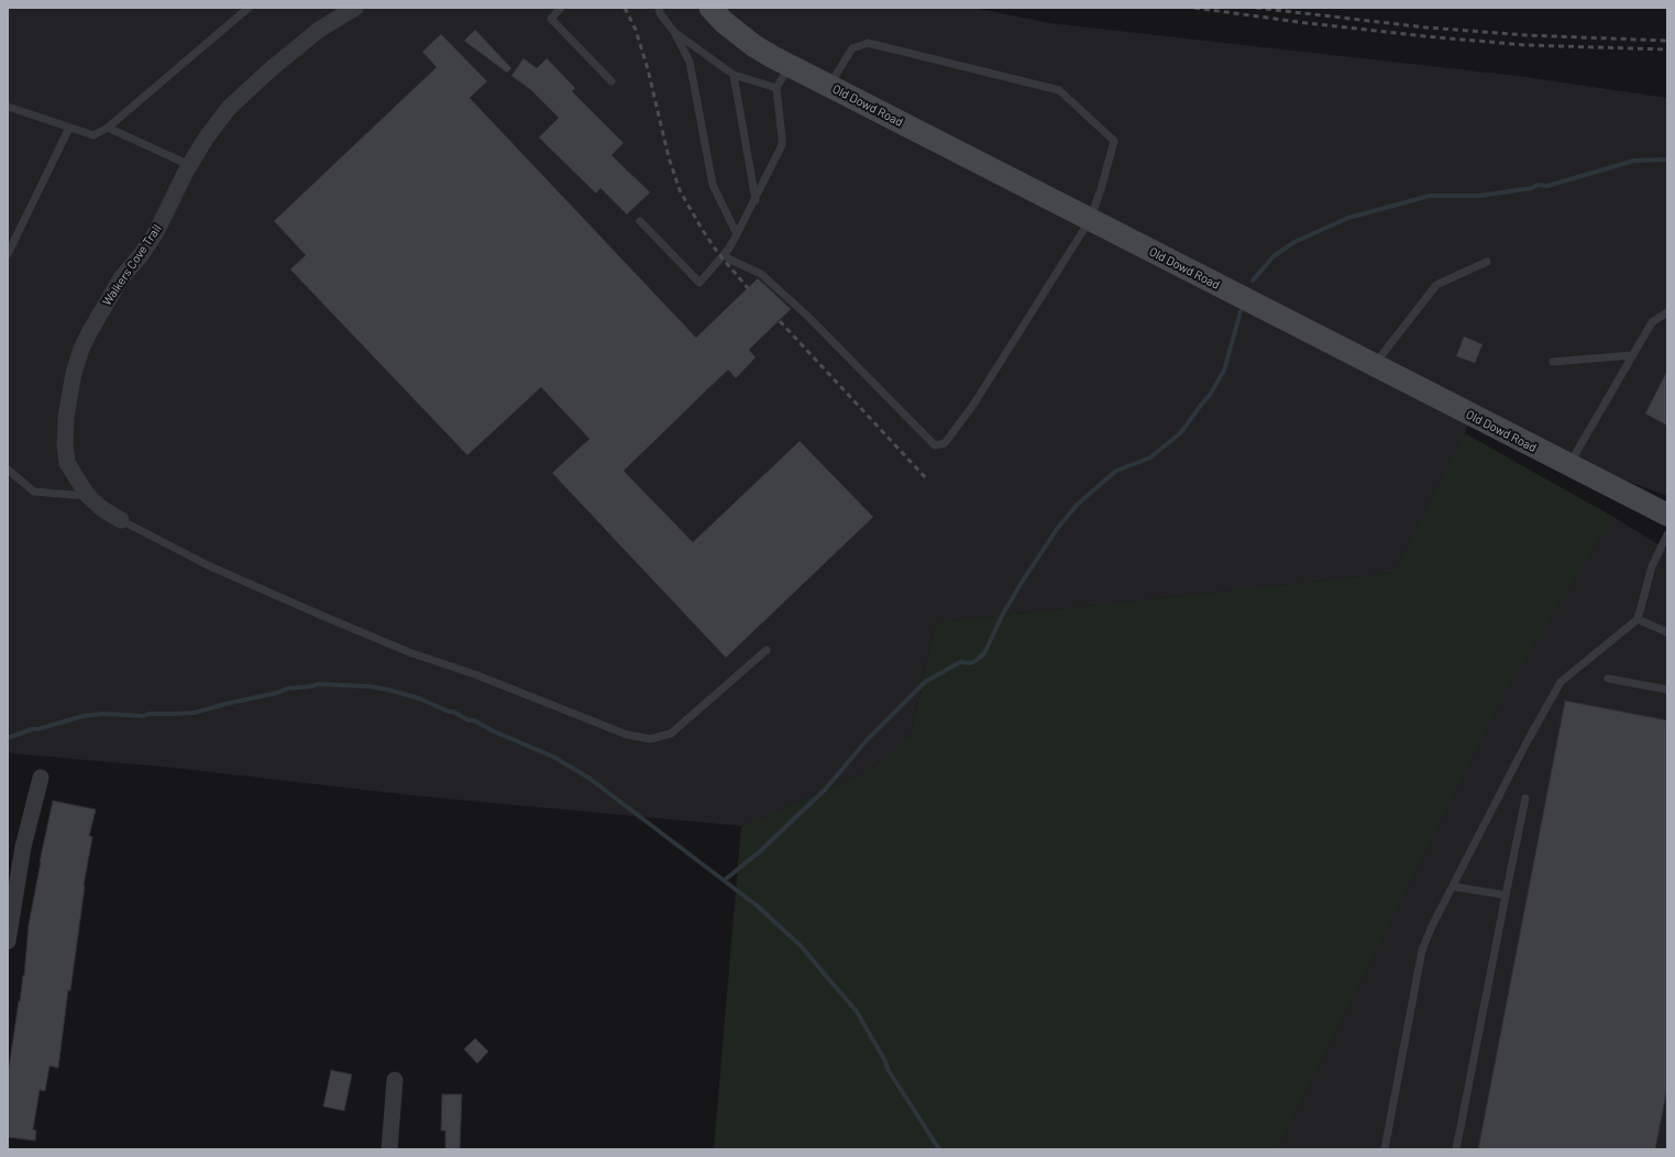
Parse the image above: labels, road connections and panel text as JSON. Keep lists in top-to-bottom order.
{
  "streets": {
    "street": ["Old Dowd Road", "Walkers Cove Trail"]
  }
}
